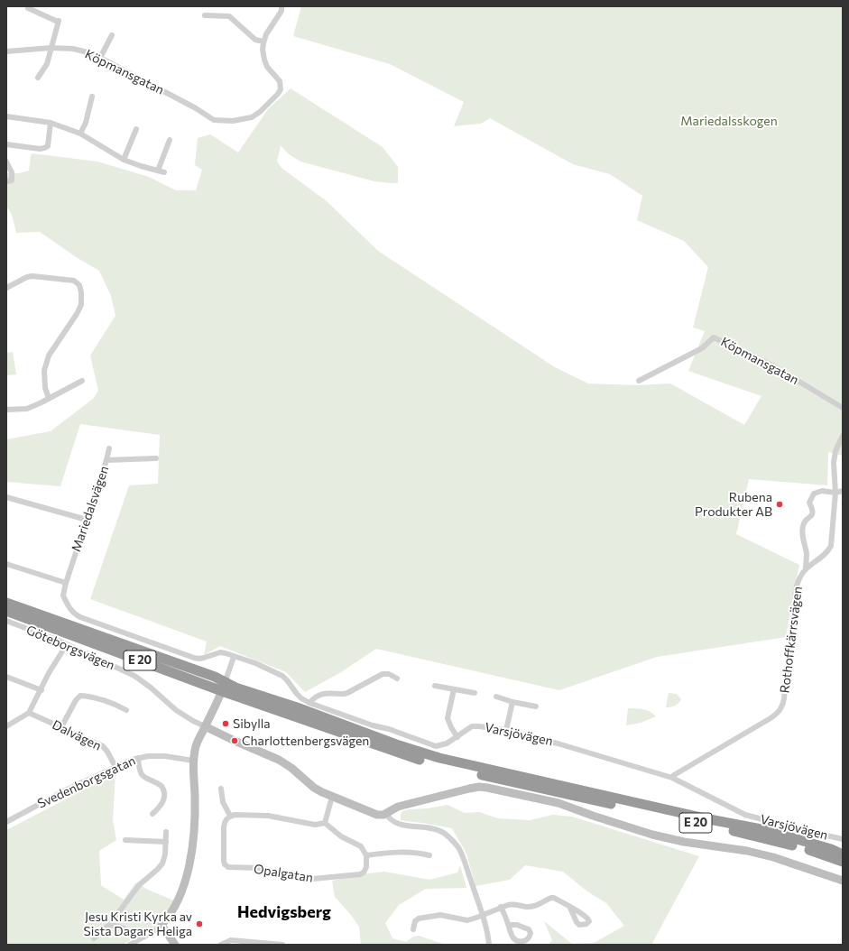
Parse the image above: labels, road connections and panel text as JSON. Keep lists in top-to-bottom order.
{
  "streets": {
    "highway": ["E 20"],
    "street": [
      "Köpmansgatan",
      "Mariedalsvägen",
      "Rothoffkärrsvägen",
      "Göteborgsvägen",
      "Varsjövägen",
      "Dalvägen",
      "Svedenborgsgatan",
      "Opalgatan"
    ]
  },
  "crossings": [
    ["Mariedalsvägen", "Varsjövägen"],
    ["Rothoffkärrsvägen", "Varsjövägen"],
    ["Dalvägen", "Svedenborgsgatan"]
  ],
  "districts": ["Hedvigsberg"],
  "parks": ["Mariedalsskogen"],
  "places": [
    "Rubena Produkter AB",
    "Sibylla",
    "Charlottenbergsvägen",
    "Jesu Kristi Kyrka av Sista Dagars Heliga"
  ]
}
